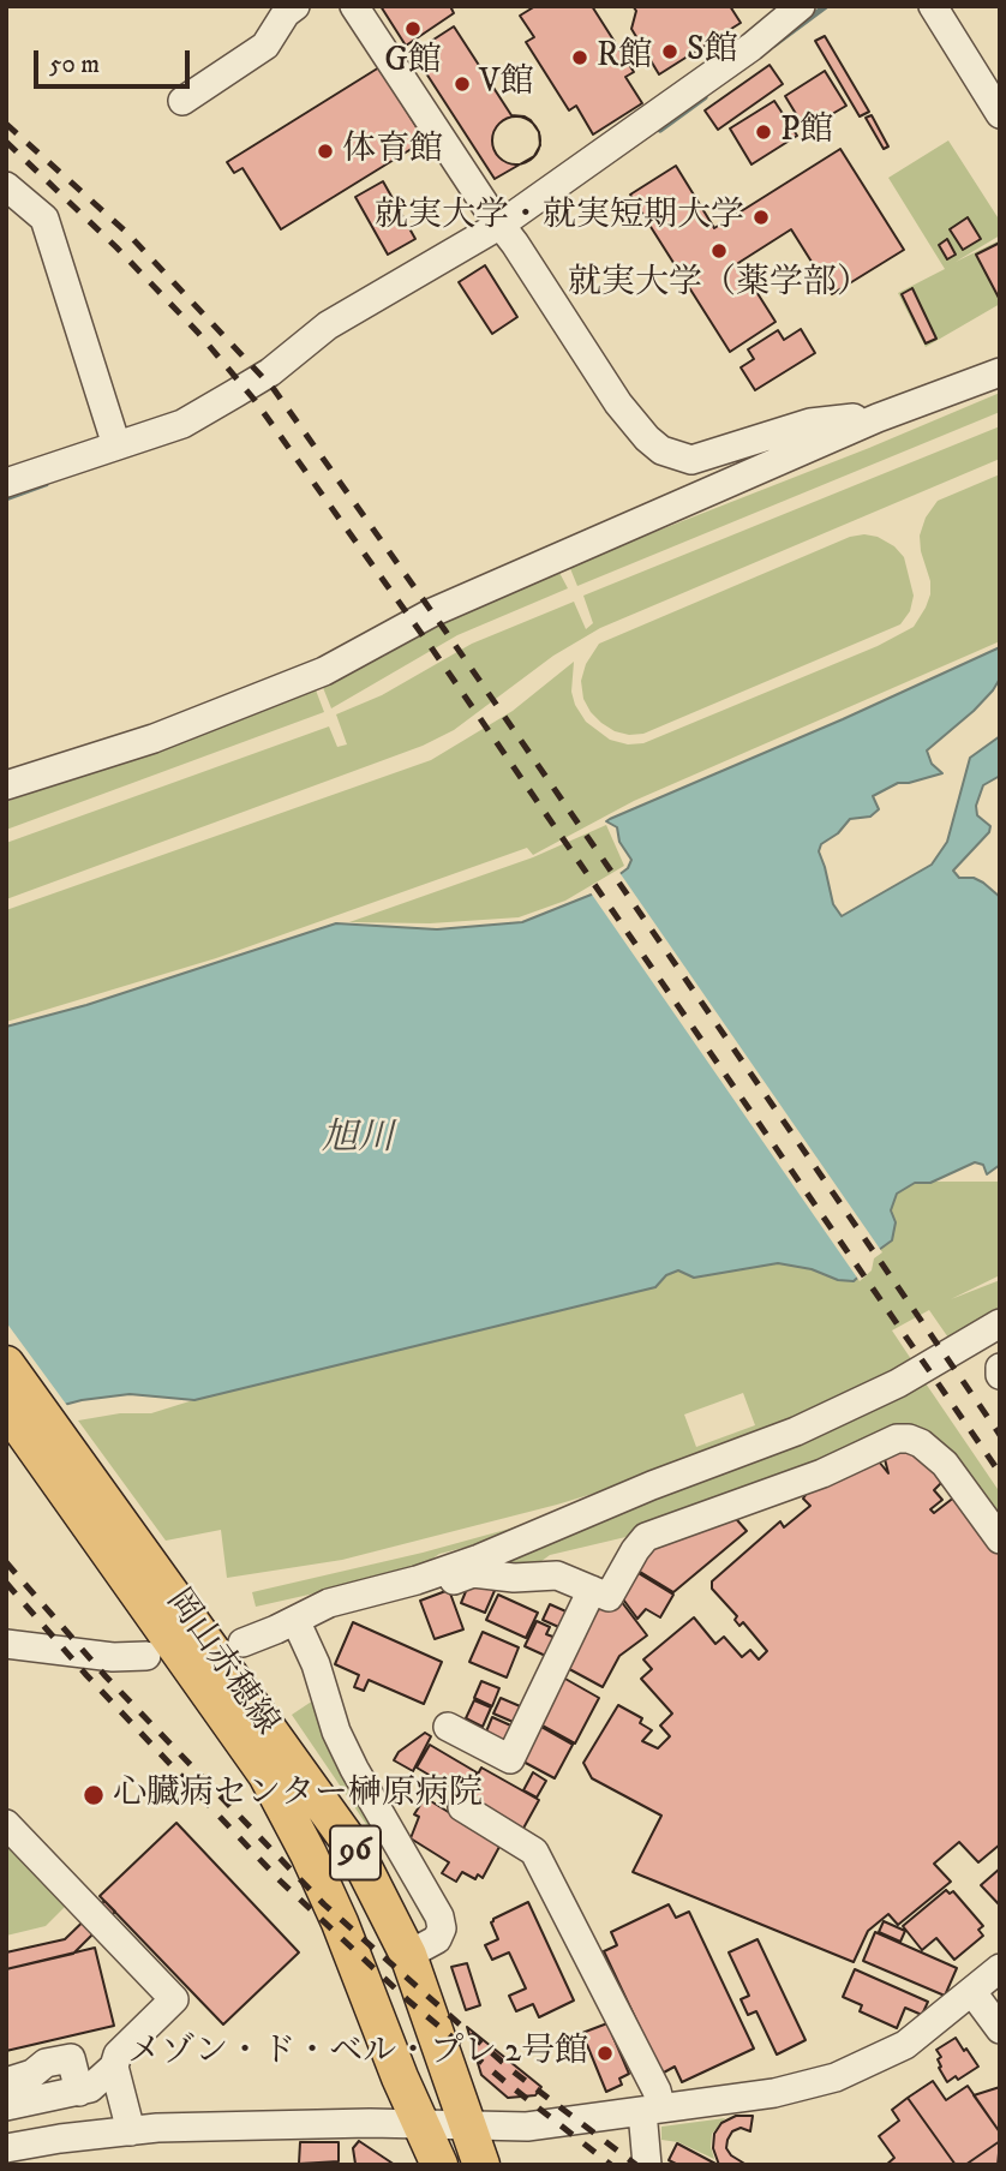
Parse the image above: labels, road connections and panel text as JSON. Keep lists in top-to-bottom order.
{
  "streets": {
    "main road": ["岡山赤穂線", "96"]
  },
  "water": ["旭川"],
  "places": [
    "G館",
    "S館",
    "R館",
    "V館",
    "P館",
    "体育館",
    "就実大学・就実短期大学",
    "就実大学（薬学部）",
    "心臓病センター榊原病院",
    "メゾン・ド・ベル・プレ 2号館"
  ],
  "scale_bar": "50 m"
}
